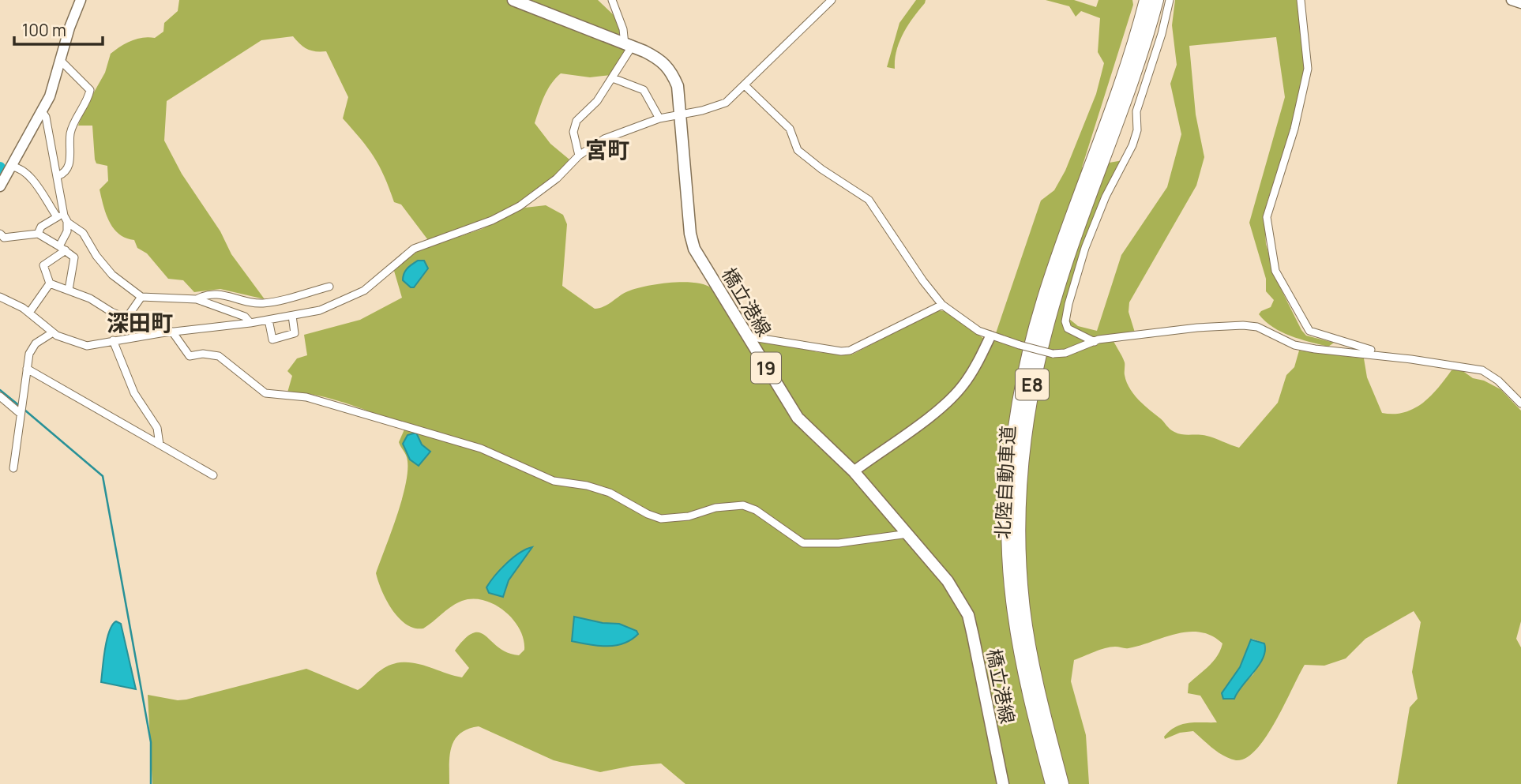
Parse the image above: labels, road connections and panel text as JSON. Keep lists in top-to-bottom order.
{
  "streets": {
    "highway": ["E8", "北陸自動車道"],
    "main road": ["橋立港線", "19"]
  },
  "districts": ["宮町", "深田町"],
  "scale_bar": "100 m"
}
